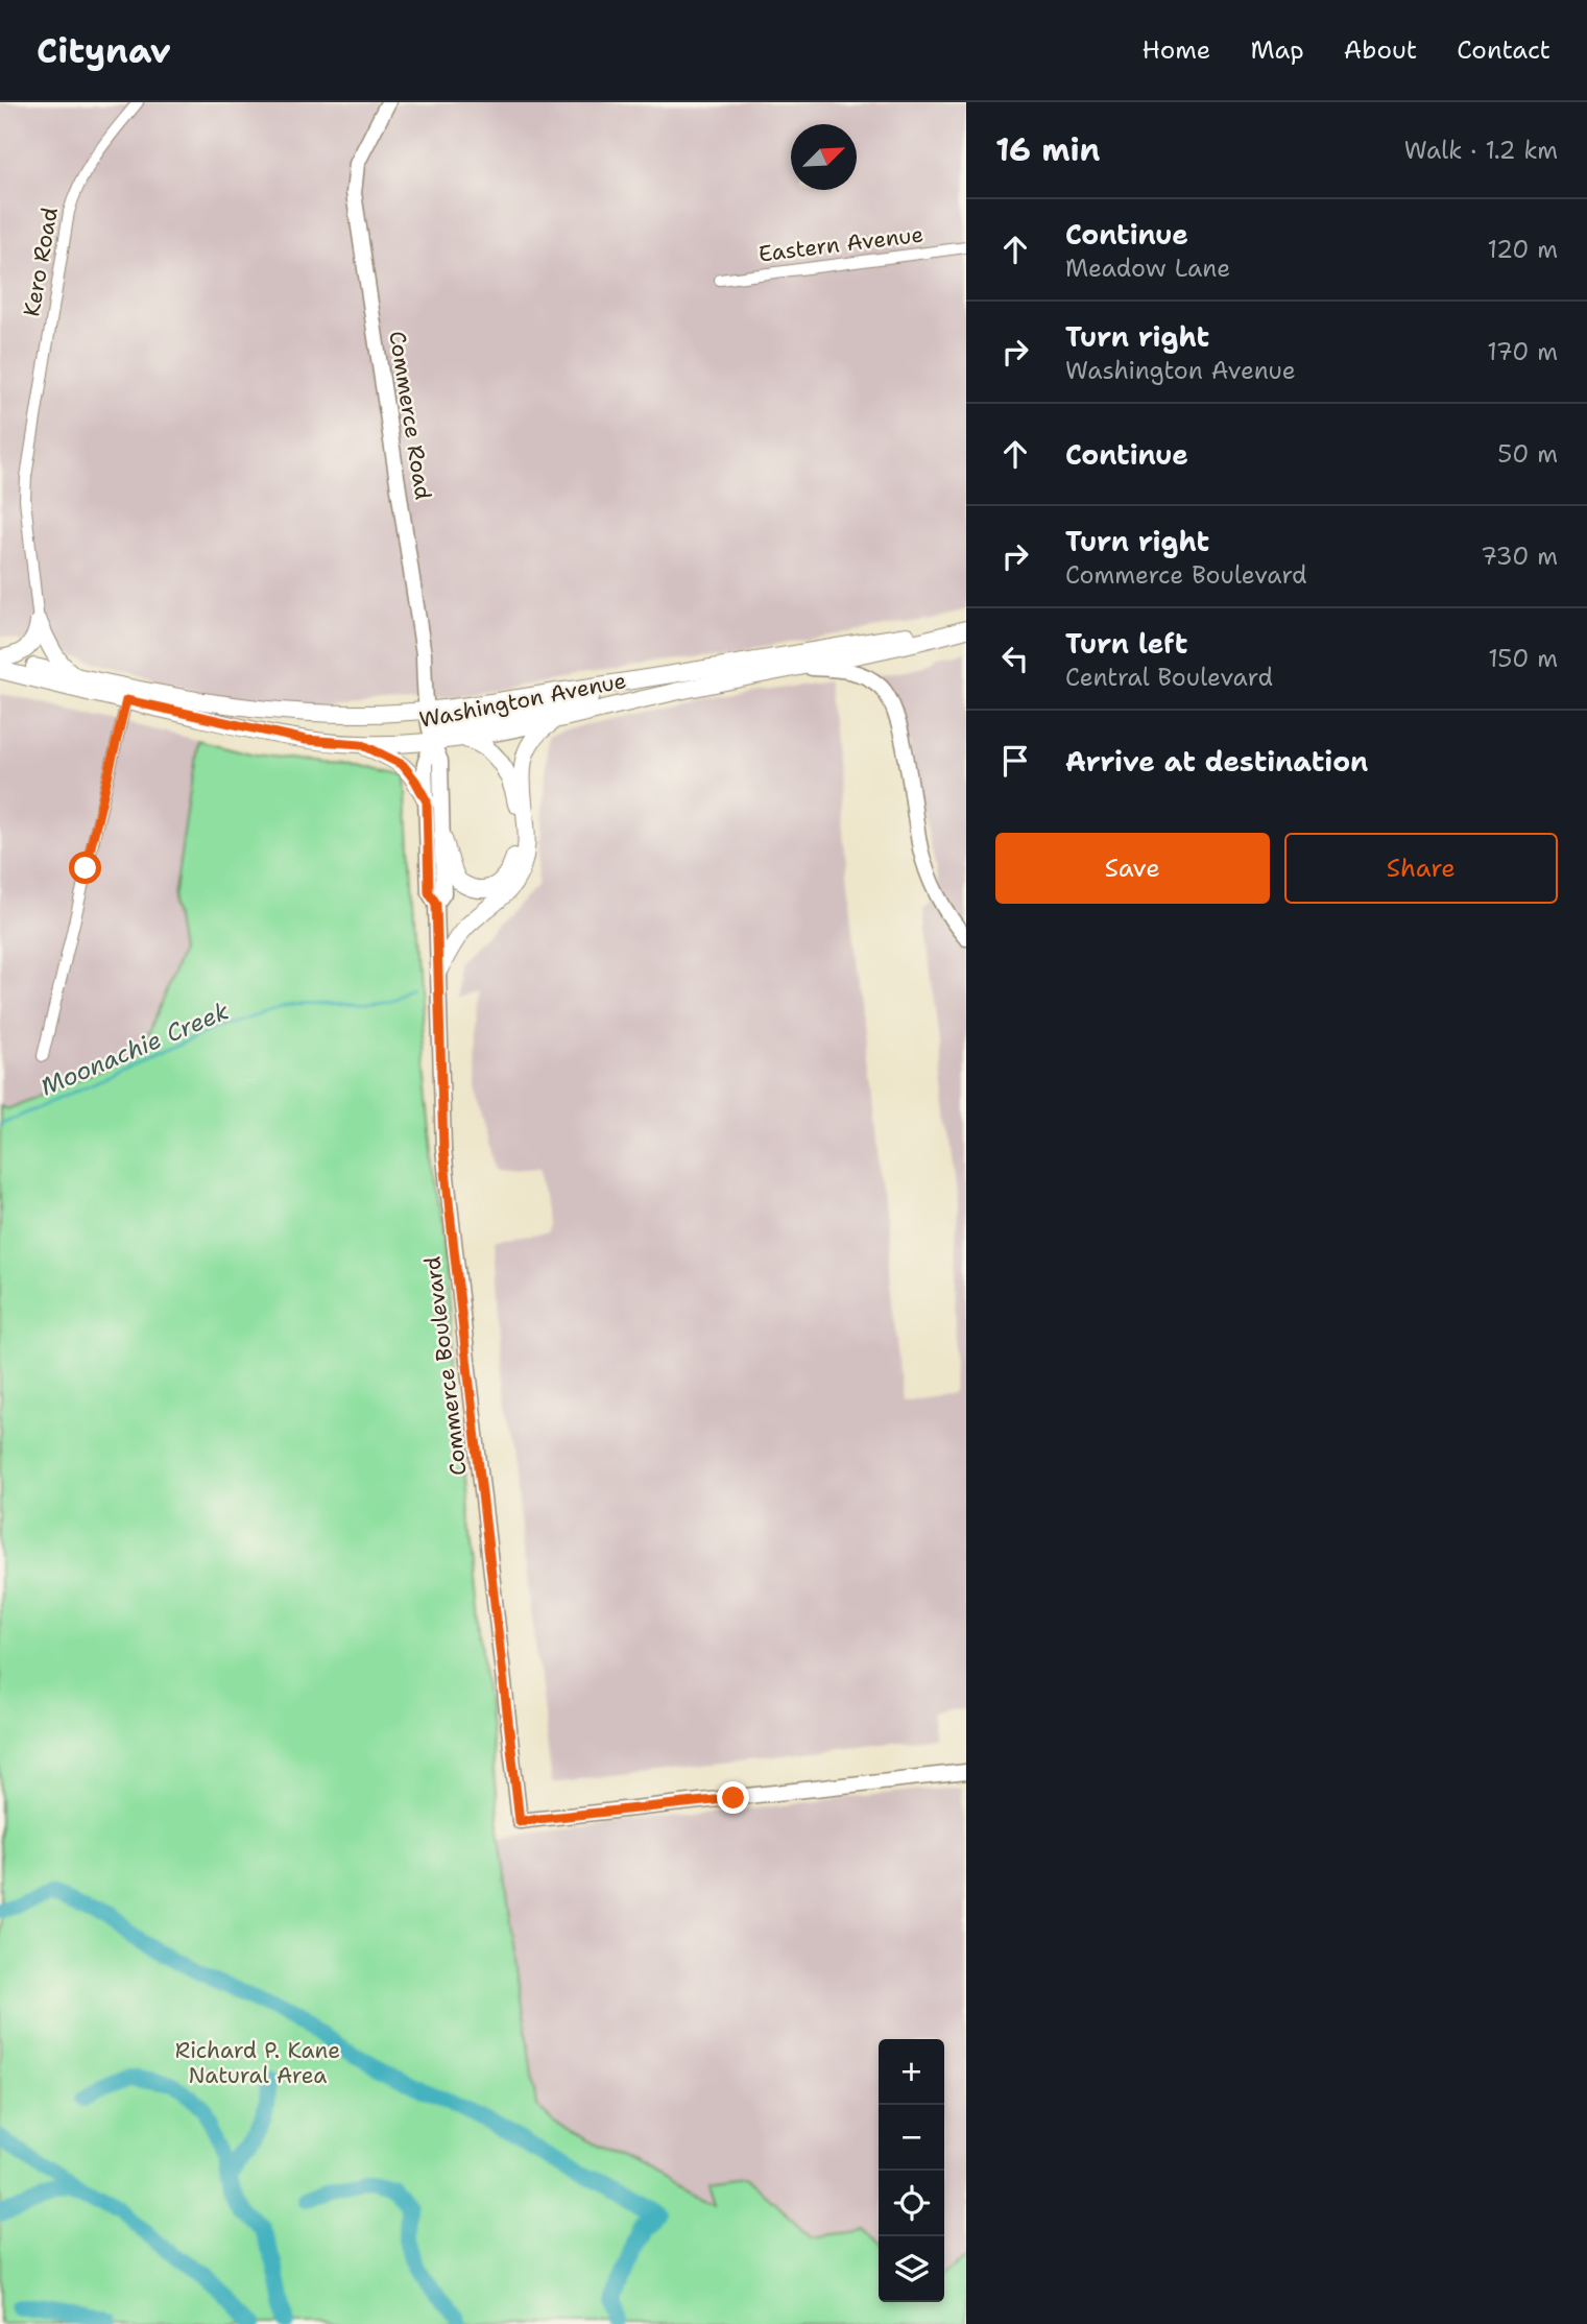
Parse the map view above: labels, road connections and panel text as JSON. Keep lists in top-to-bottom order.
{
  "streets": {
    "main road": ["Washington Avenue"],
    "street": [
      "Eastern Avenue",
      "Kero Road",
      "Commerce Road",
      "Commerce Boulevard"
    ]
  },
  "crossings": [
    ["Commerce Road", "Washington Avenue"],
    ["Commerce Road", "Commerce Boulevard"],
    ["Washington Avenue", "Commerce Boulevard"]
  ],
  "water": ["Moonachie Creek"],
  "parks": ["Richard P. Kane Natural Area"],
  "north": "top right",
  "page": {
    "header": "Citynav",
    "nav": [
      "Home",
      "Map",
      "About",
      "Contact"
    ],
    "heading": ["16 min", "Walk · 1.2 km"],
    "list": [
      ["Continue", "Meadow Lane", "120 m"],
      ["Turn right", "Washington Avenue", "170 m"],
      ["Continue", "50 m"],
      ["Turn right", "Commerce Boulevard", "730 m"],
      ["Turn left", "Central Boulevard", "150 m"],
      "Arrive at destination"
    ],
    "buttons": ["Save", "Share"],
    "map_buttons": ["+", "−"]
  }
}
